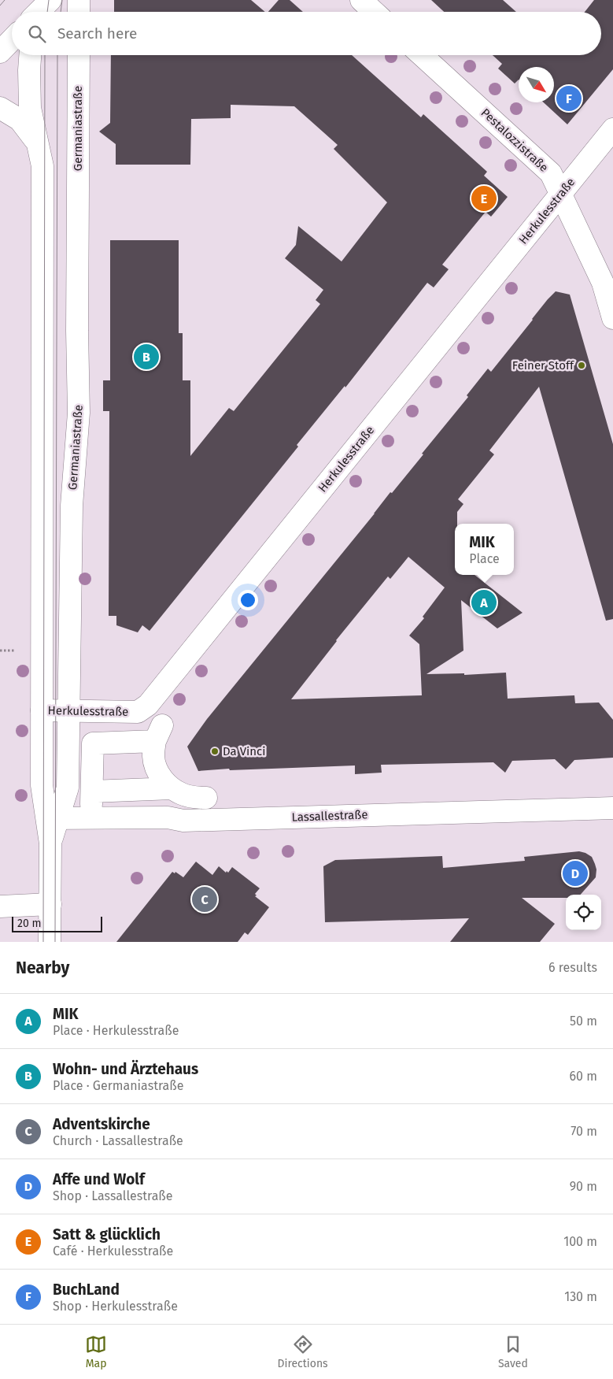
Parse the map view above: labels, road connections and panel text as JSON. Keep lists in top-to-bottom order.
{
  "streets": {
    "street": [
      "Germaniastraße",
      "Pestalozzistraße",
      "Herkulesstraße",
      "Lassallestraße"
    ]
  },
  "crossings": [
    ["Germaniastraße", "Herkulesstraße"],
    ["Germaniastraße", "Lassallestraße"],
    ["Pestalozzistraße", "Herkulesstraße"]
  ],
  "places": ["Feiner Stoff", "Da Vinci"],
  "scale_bar": "20 m",
  "north": "bottom right",
  "page": {
    "search": "Search here",
    "pins": [
      "F",
      "E",
      "B",
      "A",
      "D",
      "C"
    ],
    "popup": ["MIK", "Place"],
    "scale": "20 m",
    "heading": ["Nearby", "6 results"],
    "list": [
      {
        "mark": "A",
        "name": "MIK",
        "note": "Place · Herkulesstraße",
        "value": "50 m"
      },
      {
        "mark": "B",
        "name": "Wohn- und Ärztehaus",
        "note": "Place · Germaniastraße",
        "value": "60 m"
      },
      {
        "mark": "C",
        "name": "Adventskirche",
        "note": "Church · Lassallestraße",
        "value": "70 m"
      },
      {
        "mark": "D",
        "name": "Affe und Wolf",
        "note": "Shop · Lassallestraße",
        "value": "90 m"
      },
      {
        "mark": "E",
        "name": "Satt & glücklich",
        "note": "Café · Herkulesstraße",
        "value": "100 m"
      },
      {
        "mark": "F",
        "name": "BuchLand",
        "note": "Shop · Herkulesstraße",
        "value": "130 m"
      }
    ],
    "nav": ["Map", "Directions", "Saved"]
  }
}
